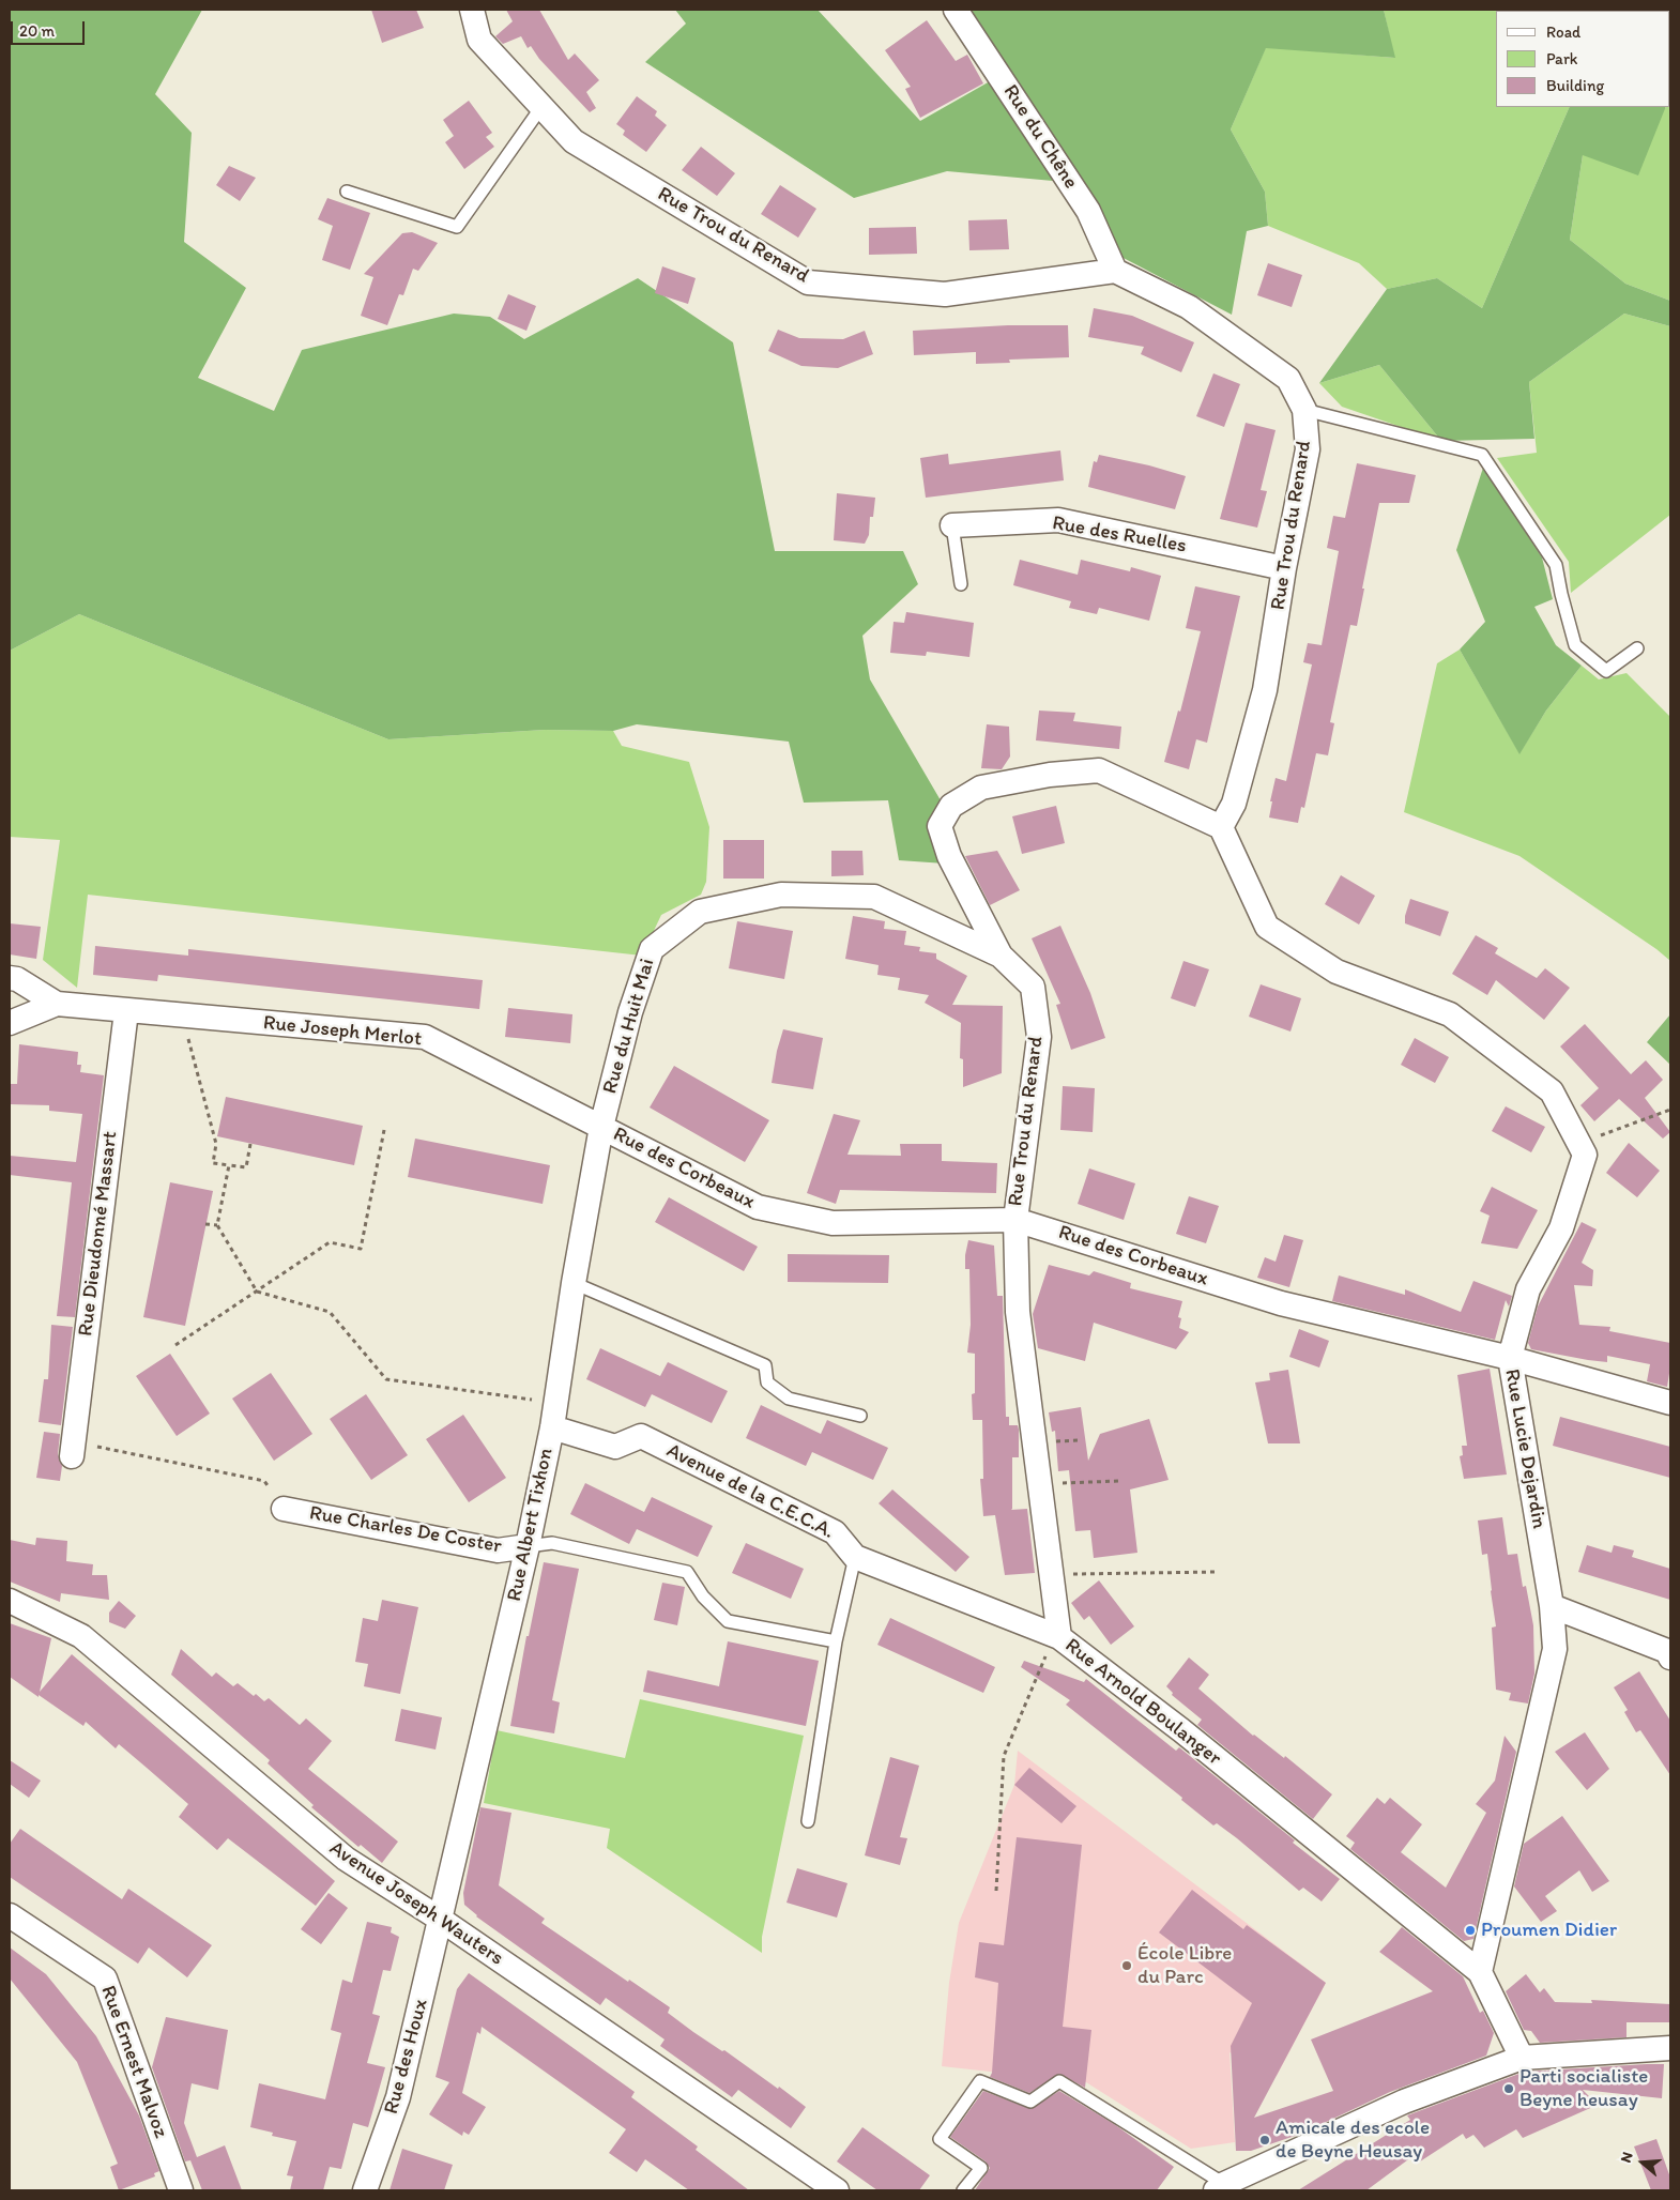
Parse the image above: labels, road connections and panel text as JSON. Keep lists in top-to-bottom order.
{
  "streets": {
    "street": [
      "Rue du Chêne",
      "Rue Trou du Renard",
      "Rue des Ruelles",
      "Rue du Huit Mai",
      "Rue Joseph Merlot",
      "Rue des Corbeaux",
      "Rue Dieudonné Massart",
      "Rue Lucie Dejardin",
      "Avenue de la C.E.C.A.",
      "Rue Albert Tixhon",
      "Rue Charles De Coster",
      "Rue Arnold Boulanger",
      "Avenue Joseph Wauters",
      "Rue des Houx",
      "Rue Ernest Malvoz"
    ]
  },
  "crossings": [
    ["Rue du Chêne", "Rue Trou du Renard"],
    ["Rue Trou du Renard", "Rue des Ruelles"],
    ["Rue Trou du Renard", "Rue du Huit Mai"],
    ["Rue Trou du Renard", "Rue des Corbeaux"],
    ["Rue Trou du Renard", "Rue Lucie Dejardin"],
    ["Rue Trou du Renard", "Rue Arnold Boulanger"],
    ["Rue du Huit Mai", "Rue Joseph Merlot"],
    ["Rue du Huit Mai", "Rue des Corbeaux"],
    ["Rue du Huit Mai", "Rue Albert Tixhon"],
    ["Rue Joseph Merlot", "Rue des Corbeaux"],
    ["Rue Joseph Merlot", "Rue Dieudonné Massart"],
    ["Rue Joseph Merlot", "Rue Albert Tixhon"],
    ["Rue des Corbeaux", "Rue Lucie Dejardin"],
    ["Rue des Corbeaux", "Rue Albert Tixhon"],
    ["Rue des Corbeaux", "Rue Arnold Boulanger"],
    ["Rue Lucie Dejardin", "Rue Arnold Boulanger"],
    ["Avenue de la C.E.C.A.", "Rue Albert Tixhon"],
    ["Avenue de la C.E.C.A.", "Rue Arnold Boulanger"],
    ["Rue Albert Tixhon", "Rue Charles De Coster"],
    ["Rue Albert Tixhon", "Avenue Joseph Wauters"],
    ["Rue Albert Tixhon", "Rue des Houx"],
    ["Avenue Joseph Wauters", "Rue des Houx"]
  ],
  "places": [
    "Proumen Didier",
    "École Libre du Parc",
    "Parti socialiste Beyne heusay",
    "Amicale des ecole de Beyne Heusay"
  ],
  "legend": ["Road", "Park", "Building"],
  "scale_bar": "20 m",
  "north": "left"
}
